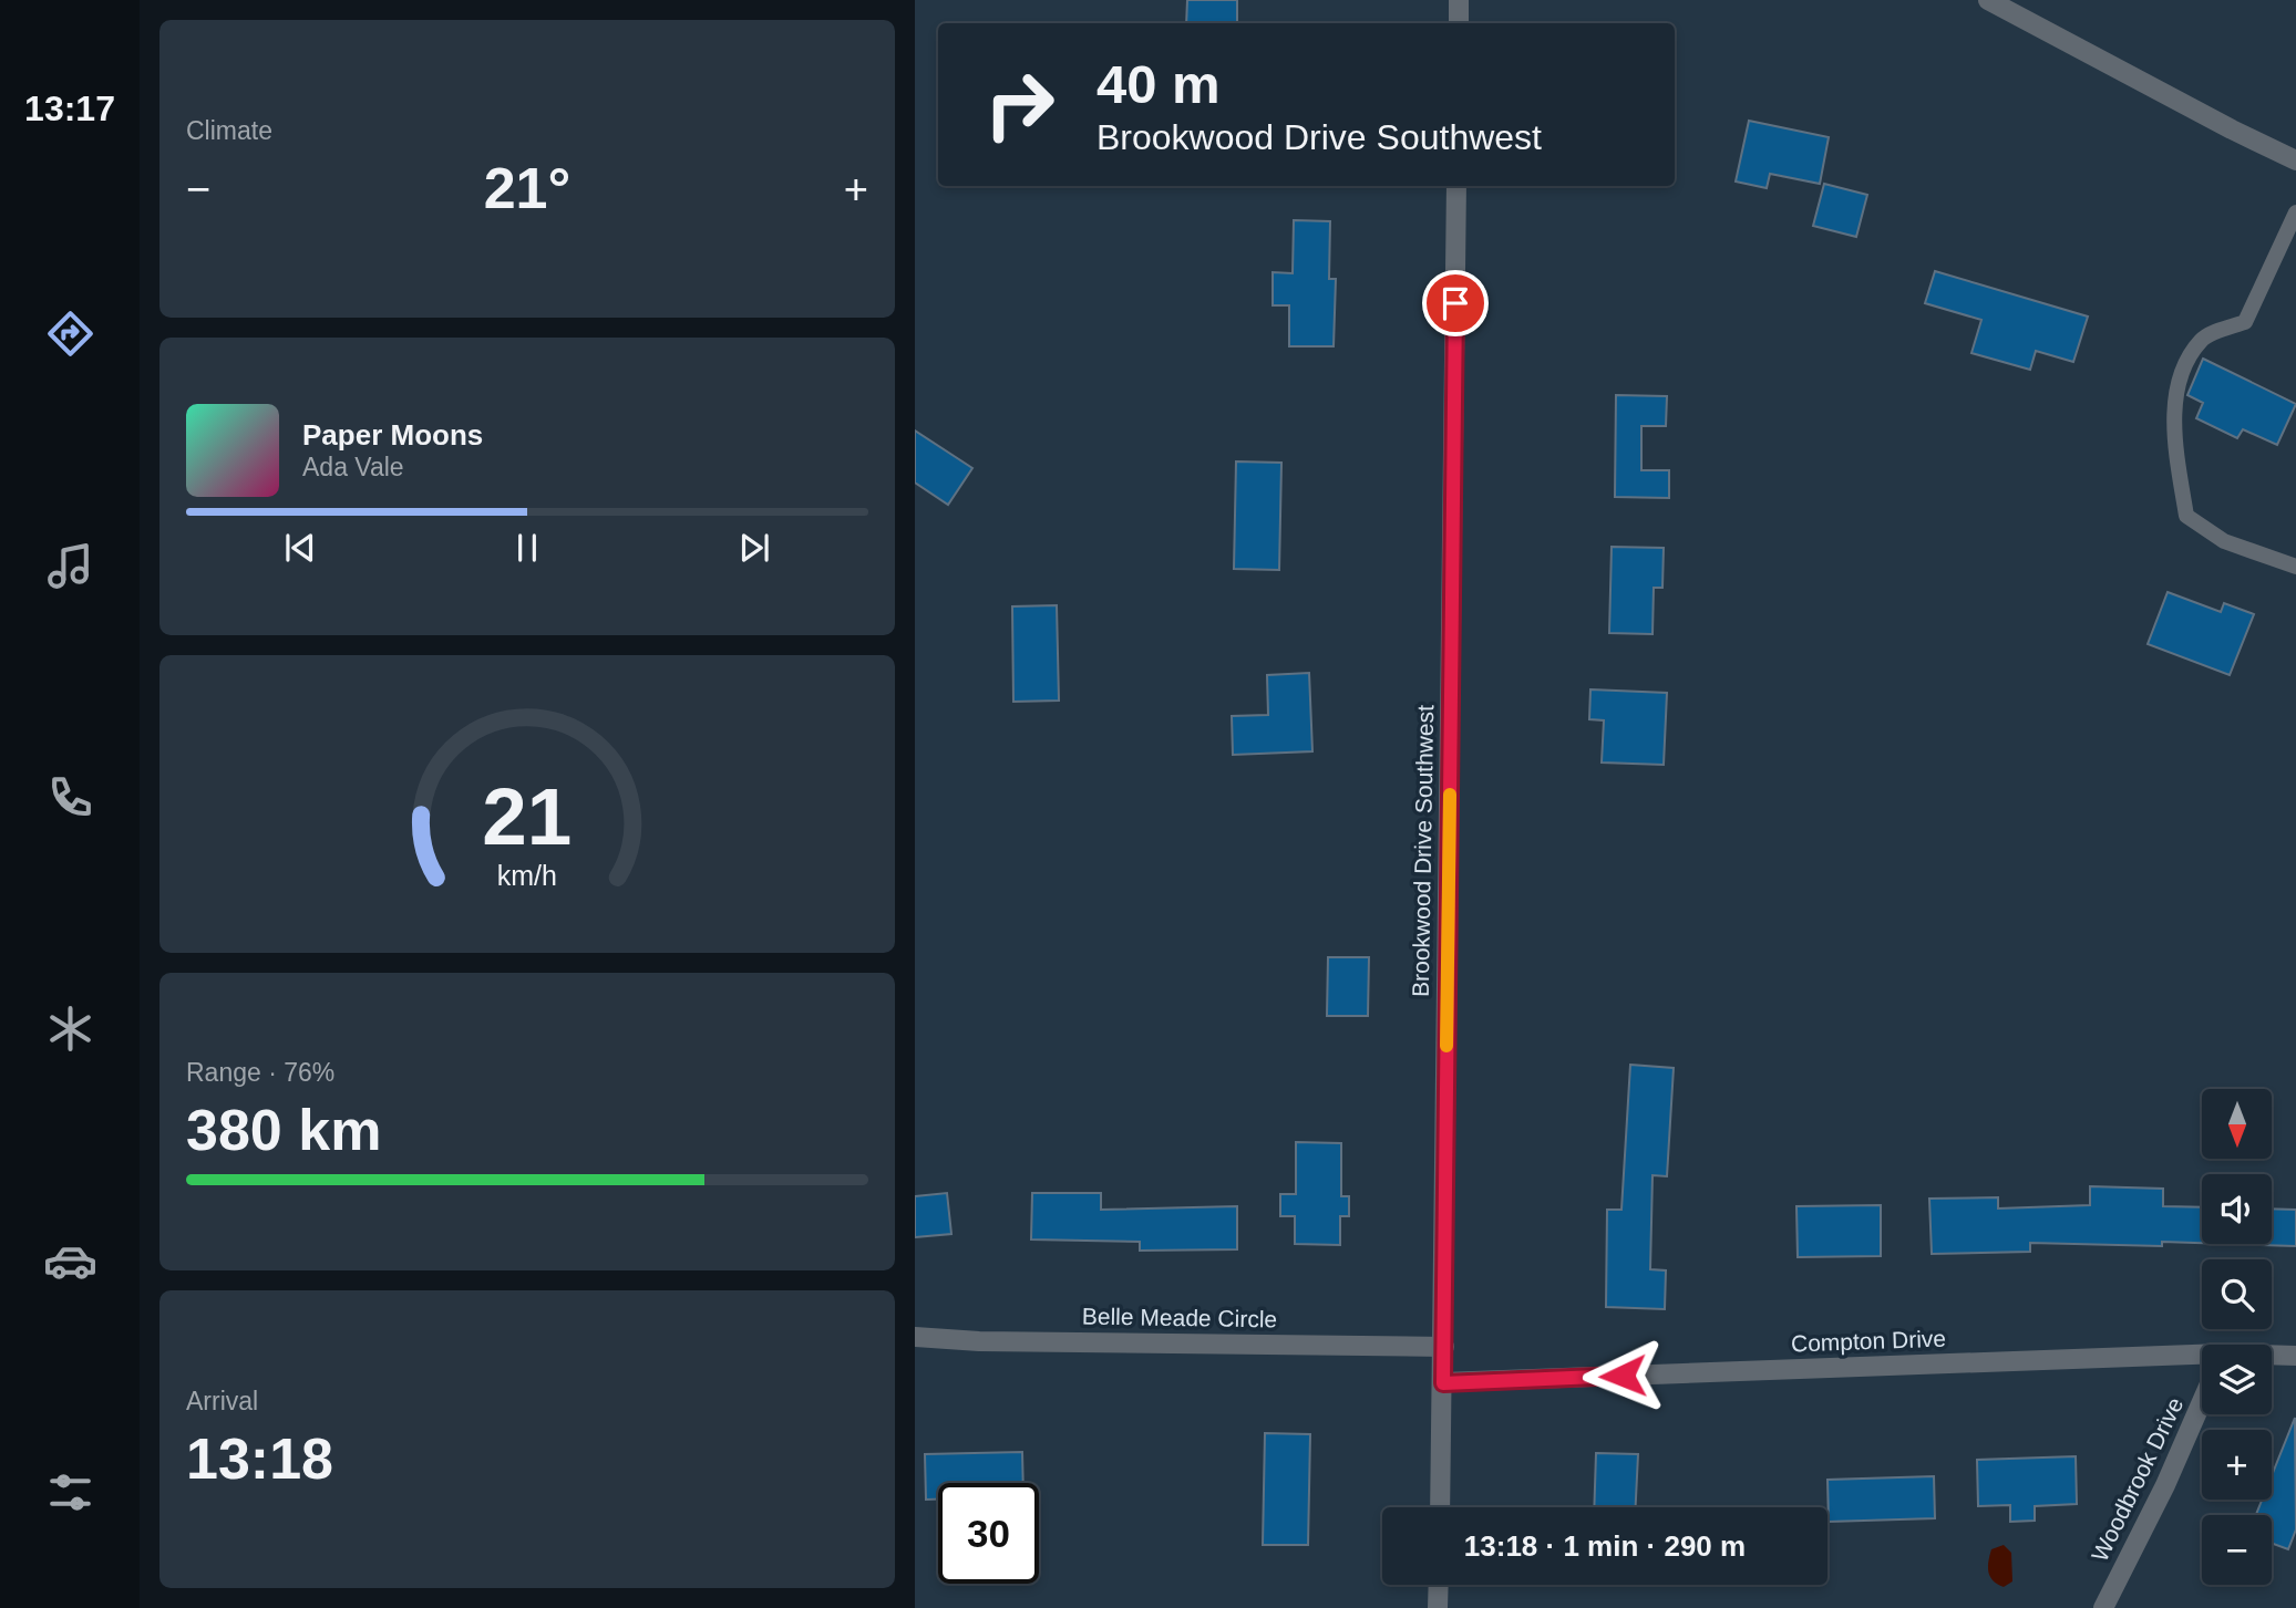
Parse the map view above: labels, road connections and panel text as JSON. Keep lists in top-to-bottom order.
{
  "streets": {
    "street": [
      "Brookwood Drive Southwest",
      "Belle Meade Circle",
      "Compton Drive",
      "Woodbrook Drive"
    ]
  },
  "crossings": [
    ["Brookwood Drive Southwest", "Belle Meade Circle"],
    ["Brookwood Drive Southwest", "Compton Drive"]
  ],
  "north": "bottom",
  "page": {
    "tabs": "13:17",
    "tile": [
      "Climate",
      ["Range · 76%", "380 km"],
      ["Arrival", "13:18"]
    ],
    "turn": ["40 m", "Brookwood Drive Southwest"],
    "heat": ["−", "21°", "+"],
    "song": ["Paper Moons", "Ada Vale"],
    "map_buttons": ["+", "−"],
    "limit": "30",
    "trip": "13:18 · 1 min · 290 m",
    "gauge": ["21", "km/h"]
  }
}
